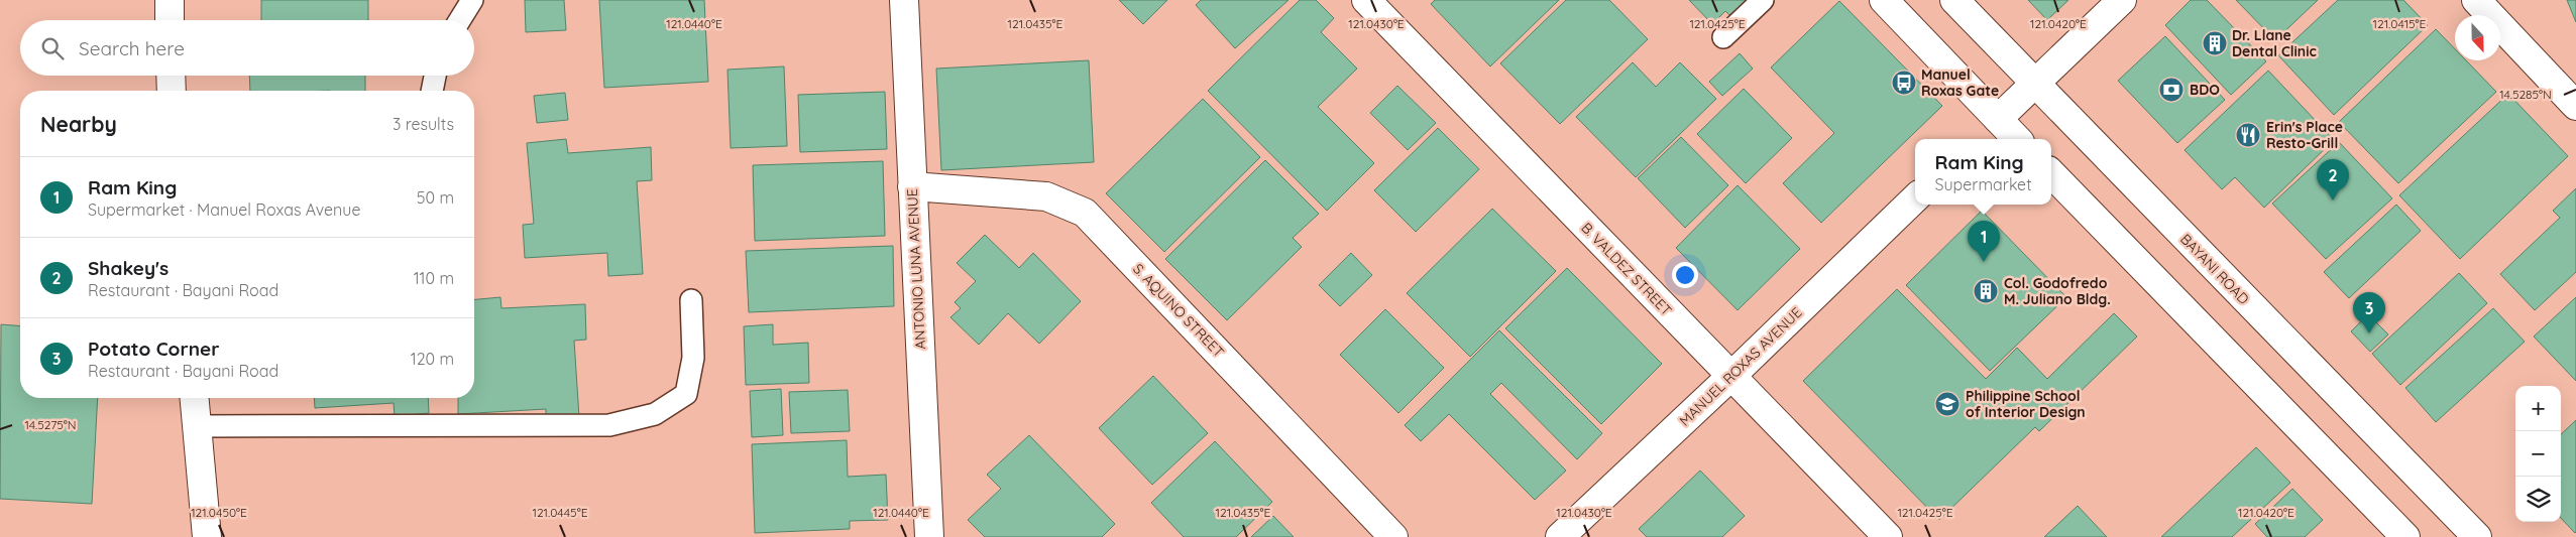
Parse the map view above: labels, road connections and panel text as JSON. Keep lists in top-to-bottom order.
{
  "streets": {
    "street": [
      "ANTONIO LUNA AVENUE",
      "B. VALDEZ STREET",
      "BAYANI ROAD",
      "S. AQUINO STREET",
      "MANUEL ROXAS AVENUE"
    ]
  },
  "crossings": [
    ["ANTONIO LUNA AVENUE", "S. AQUINO STREET"],
    ["B. VALDEZ STREET", "MANUEL ROXAS AVENUE"]
  ],
  "places": {
    "building": ["Dr. Llane Dental Clinic", "Col. Godofredo M. Juliano Bldg."],
    "bus stop": ["Manuel Roxas Gate"],
    "bank": ["BDO"],
    "restaurant": ["Erin's Place Resto-Grill"],
    "school or university": ["Philippine School of Interior Design"]
  },
  "north": "bottom",
  "page": {
    "search": "Search here",
    "heading": ["Nearby", "3 results"],
    "popup": ["Ram King", "Supermarket"],
    "list": [
      {
        "mark": "1",
        "name": "Ram King",
        "note": "Supermarket · Manuel Roxas Avenue",
        "value": "50 m"
      },
      {
        "mark": "2",
        "name": "Shakey's",
        "note": "Restaurant · Bayani Road",
        "value": "110 m"
      },
      {
        "mark": "3",
        "name": "Potato Corner",
        "note": "Restaurant · Bayani Road",
        "value": "120 m"
      }
    ],
    "pins": ["2", "1", "3"],
    "map_buttons": ["+", "−"]
  },
  "coordinates": [
    "121.0435°E",
    "121.0430°E",
    "121.0425°E",
    "121.0420°E",
    "121.0415°E",
    "121.0440°E",
    "14.5285°N",
    "14.5275°N",
    "121.0450°E",
    "121.0445°E"
  ]
}
